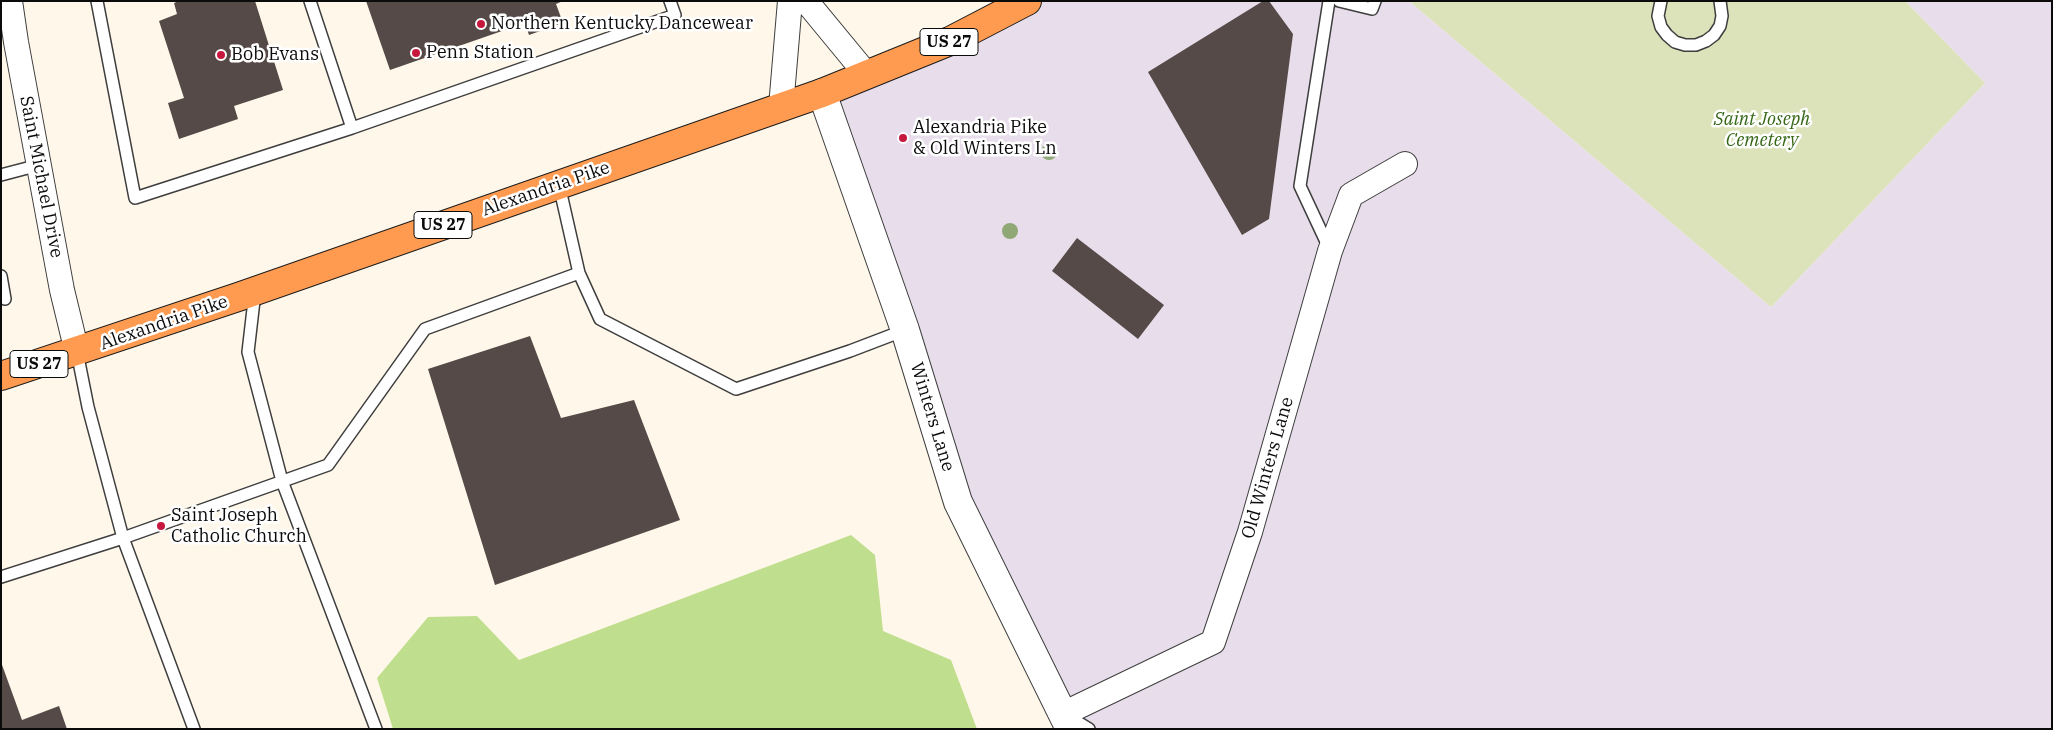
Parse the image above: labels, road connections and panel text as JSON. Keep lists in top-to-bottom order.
{
  "streets": {
    "highway": ["US 27", "Alexandria Pike"],
    "street": ["Saint Michael Drive", "Winters Lane", "Old Winters Lane"]
  },
  "crossings": [
    ["Saint Michael Drive", "Alexandria Pike"],
    ["Alexandria Pike", "Winters Lane"],
    ["Winters Lane", "Old Winters Lane"]
  ],
  "parks": ["Saint Joseph Cemetery"],
  "places": [
    "Northern Kentucky Dancewear",
    "Penn Station",
    "Bob Evans",
    "Alexandria Pike & Old Winters Ln",
    "Saint Joseph Catholic Church"
  ]
}
